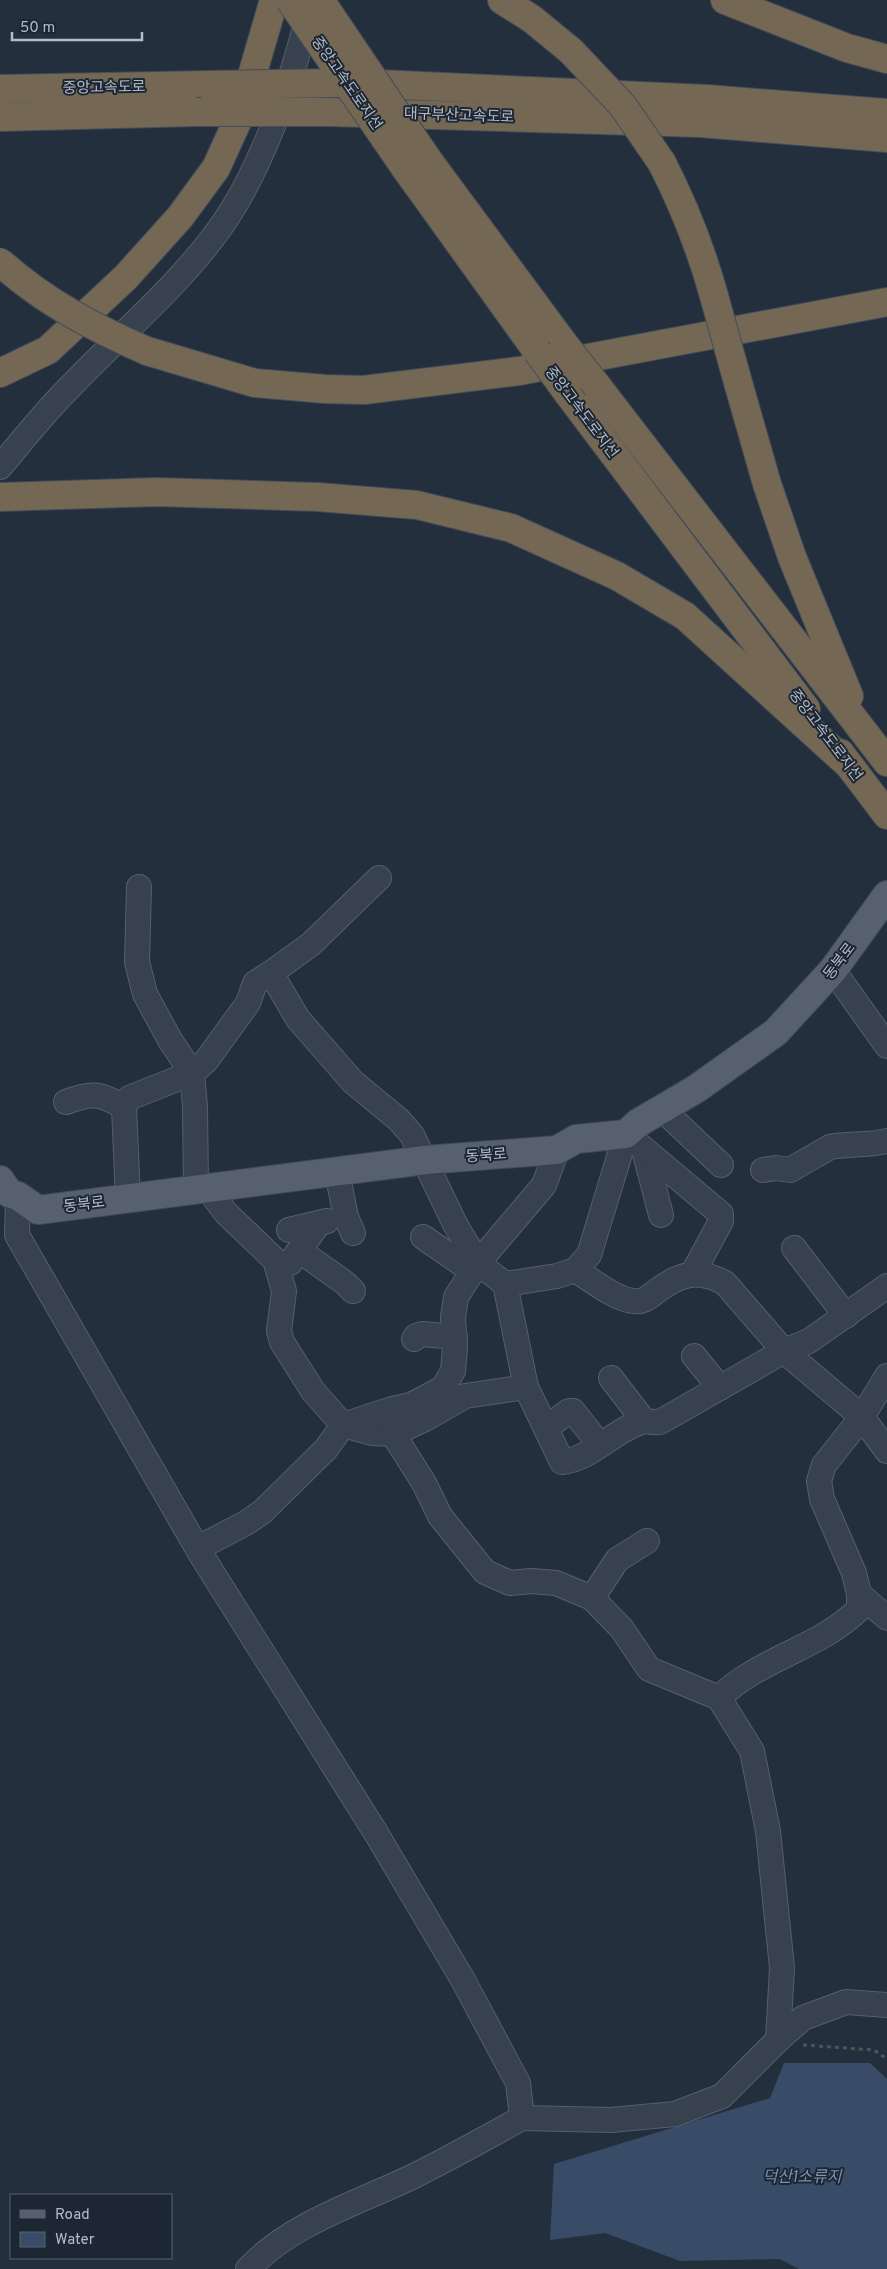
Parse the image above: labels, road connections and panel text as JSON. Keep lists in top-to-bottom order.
{
  "streets": {
    "highway": ["중앙고속도로지선", "중앙고속도로", "대구부산고속도로"],
    "main road": ["동북로"]
  },
  "crossings": [
    ["중앙고속도로", "대구부산고속도로"]
  ],
  "water": ["덕산1소류지"],
  "legend": ["Road", "Water"],
  "scale_bar": "50 m"
}
